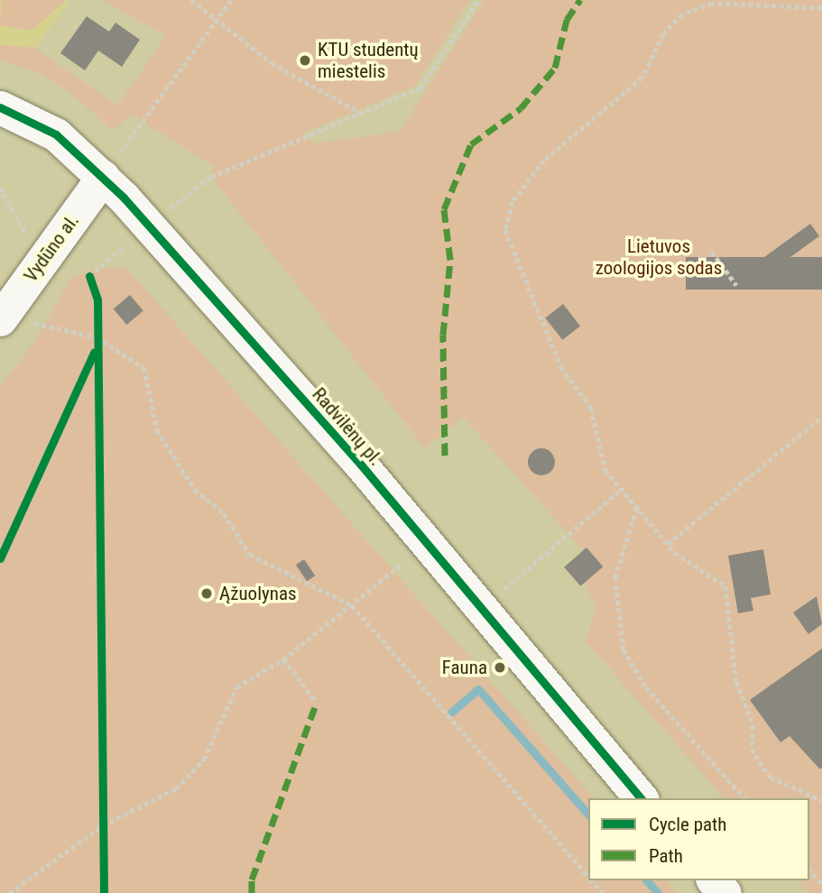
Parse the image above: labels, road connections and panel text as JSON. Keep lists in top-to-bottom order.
{
  "streets": {
    "street": ["Vydūno al.", "Radvilėnų pl."]
  },
  "crossings": [
    ["Vydūno al.", "Radvilėnų pl."]
  ],
  "parks": ["Lietuvos zoologijos sodas"],
  "places": ["KTU studentų miestelis", "Ąžuolynas", "Fauna"],
  "legend": ["Cycle path", "Path"]
}
